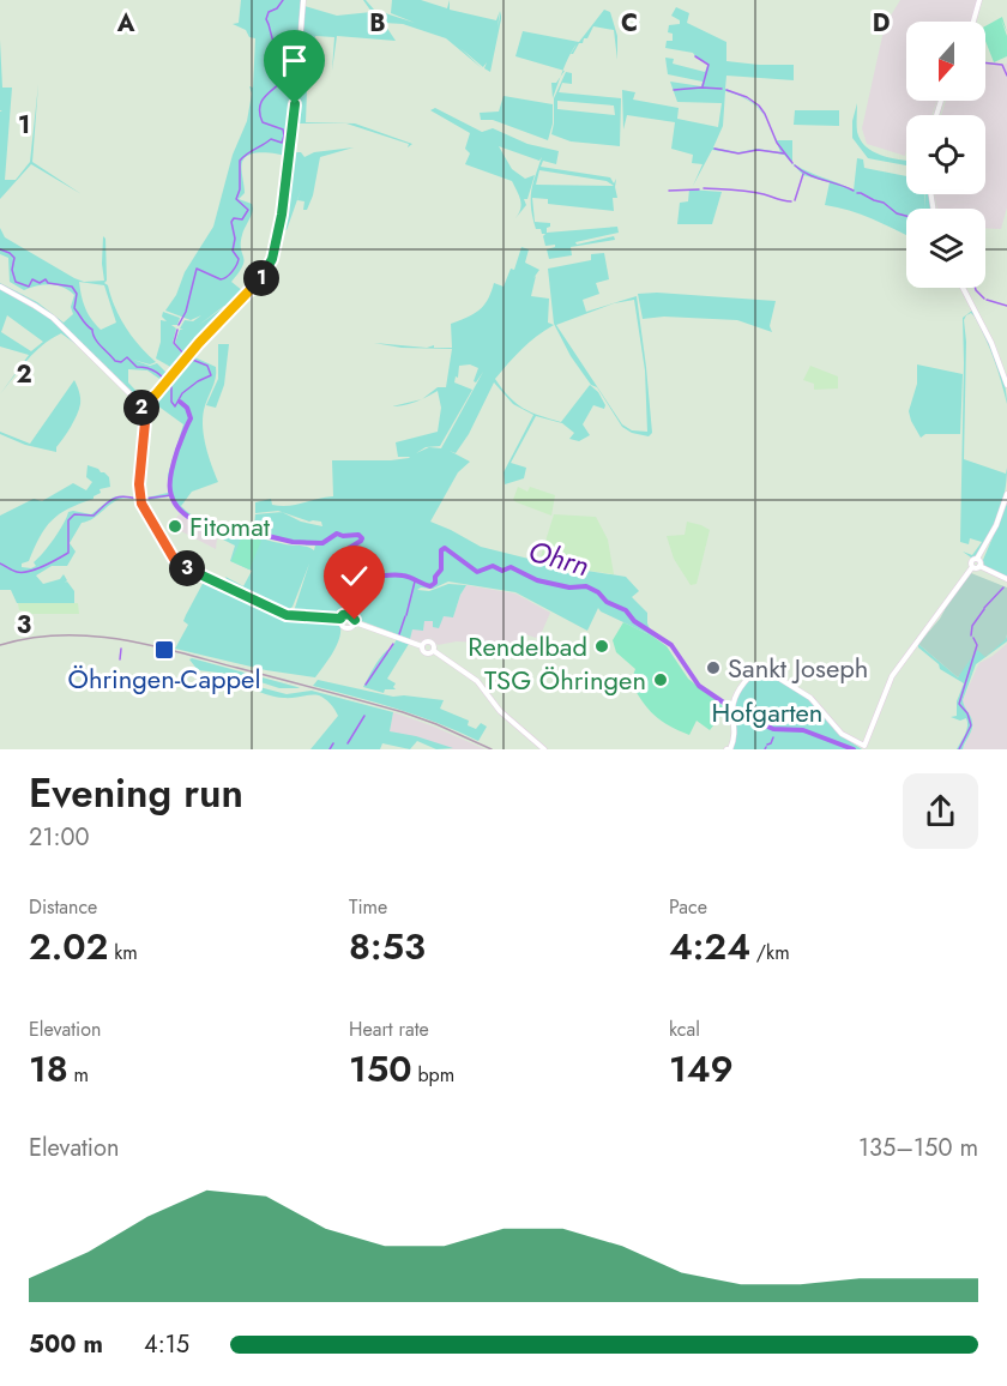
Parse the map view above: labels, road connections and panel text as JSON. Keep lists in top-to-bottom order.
{
  "water": ["Ohrn"],
  "parks": ["Hofgarten"],
  "places": {
    "other": [
      "Fitomat",
      "Rendelbad",
      "Sankt Joseph",
      "TSG Öhringen"
    ],
    "transit": ["Öhringen-Cappel"]
  },
  "north": "bottom",
  "page": {
    "pins": ["1", "2", "3"],
    "heading": ["Evening run", "21:00"],
    "stats": [
      ["Distance", "2.02 km"],
      ["Time", "8:53"],
      ["Pace", "4:24 /km"],
      ["Elevation", "18 m"],
      ["Heart rate", "150 bpm"],
      ["kcal", "149"]
    ],
    "chart": ["Elevation", "135–150 m"],
    "list": [
      {
        "name": "500 m",
        "note": "4:15"
      }
    ]
  },
  "grid": {
    "columns": [
      "A",
      "B",
      "C",
      "D"
    ],
    "rows": ["1", "2", "3"]
  }
}
